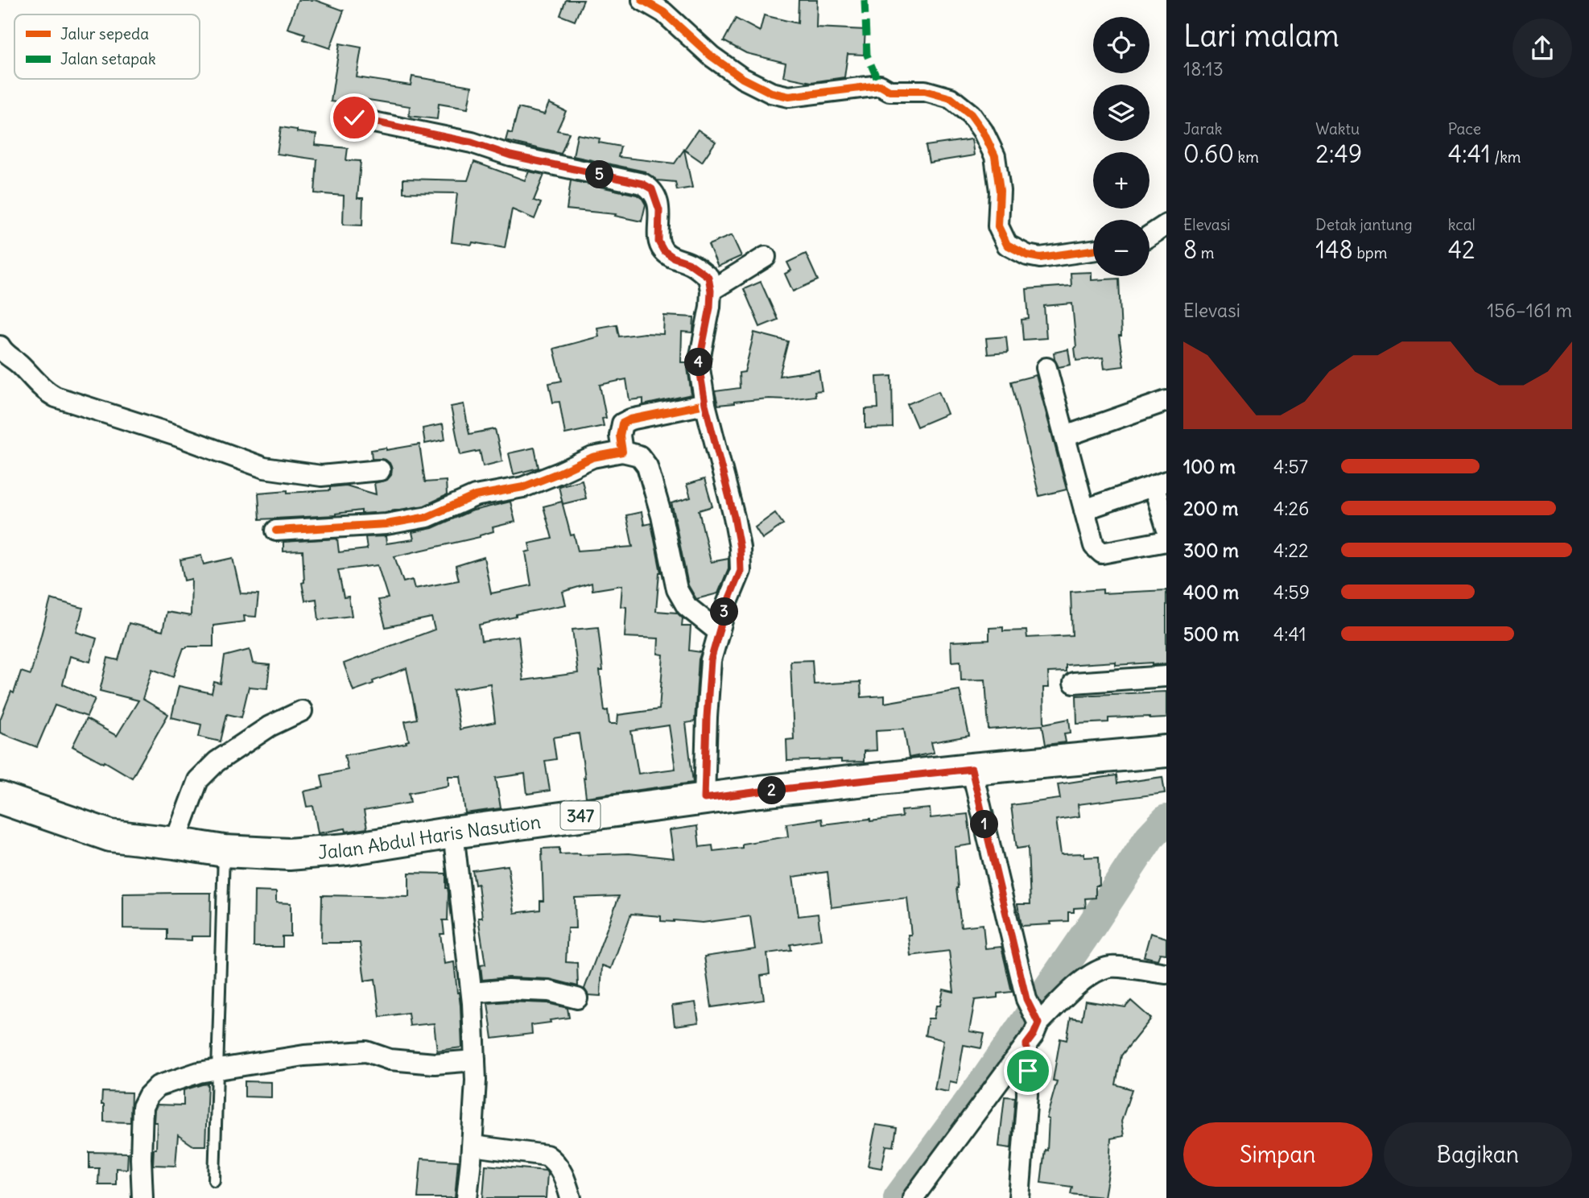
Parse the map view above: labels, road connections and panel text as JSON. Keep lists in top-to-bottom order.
{
  "streets": {
    "main road": ["347", "Jalan Abdul Haris Nasution"]
  },
  "legend": ["Jalur sepeda", "Jalan setapak"],
  "page": {
    "heading": ["Lari malam", "18:13"],
    "map_buttons": ["+", "−"],
    "stats": [
      ["Jarak", "0.60 km"],
      ["Waktu", "2:49"],
      ["Pace", "4:41 /km"],
      ["Elevasi", "8 m"],
      ["Detak jantung", "148 bpm"],
      ["kcal", "42"]
    ],
    "pins": [
      "5",
      "4",
      "3",
      "2",
      "1"
    ],
    "chart": ["Elevasi", "156–161 m"],
    "list": [
      {
        "name": "100 m",
        "note": "4:57"
      },
      {
        "name": "200 m",
        "note": "4:26"
      },
      {
        "name": "300 m",
        "note": "4:22"
      },
      {
        "name": "400 m",
        "note": "4:59"
      },
      {
        "name": "500 m",
        "note": "4:41"
      }
    ],
    "buttons": ["Simpan", "Bagikan"]
  }
}
